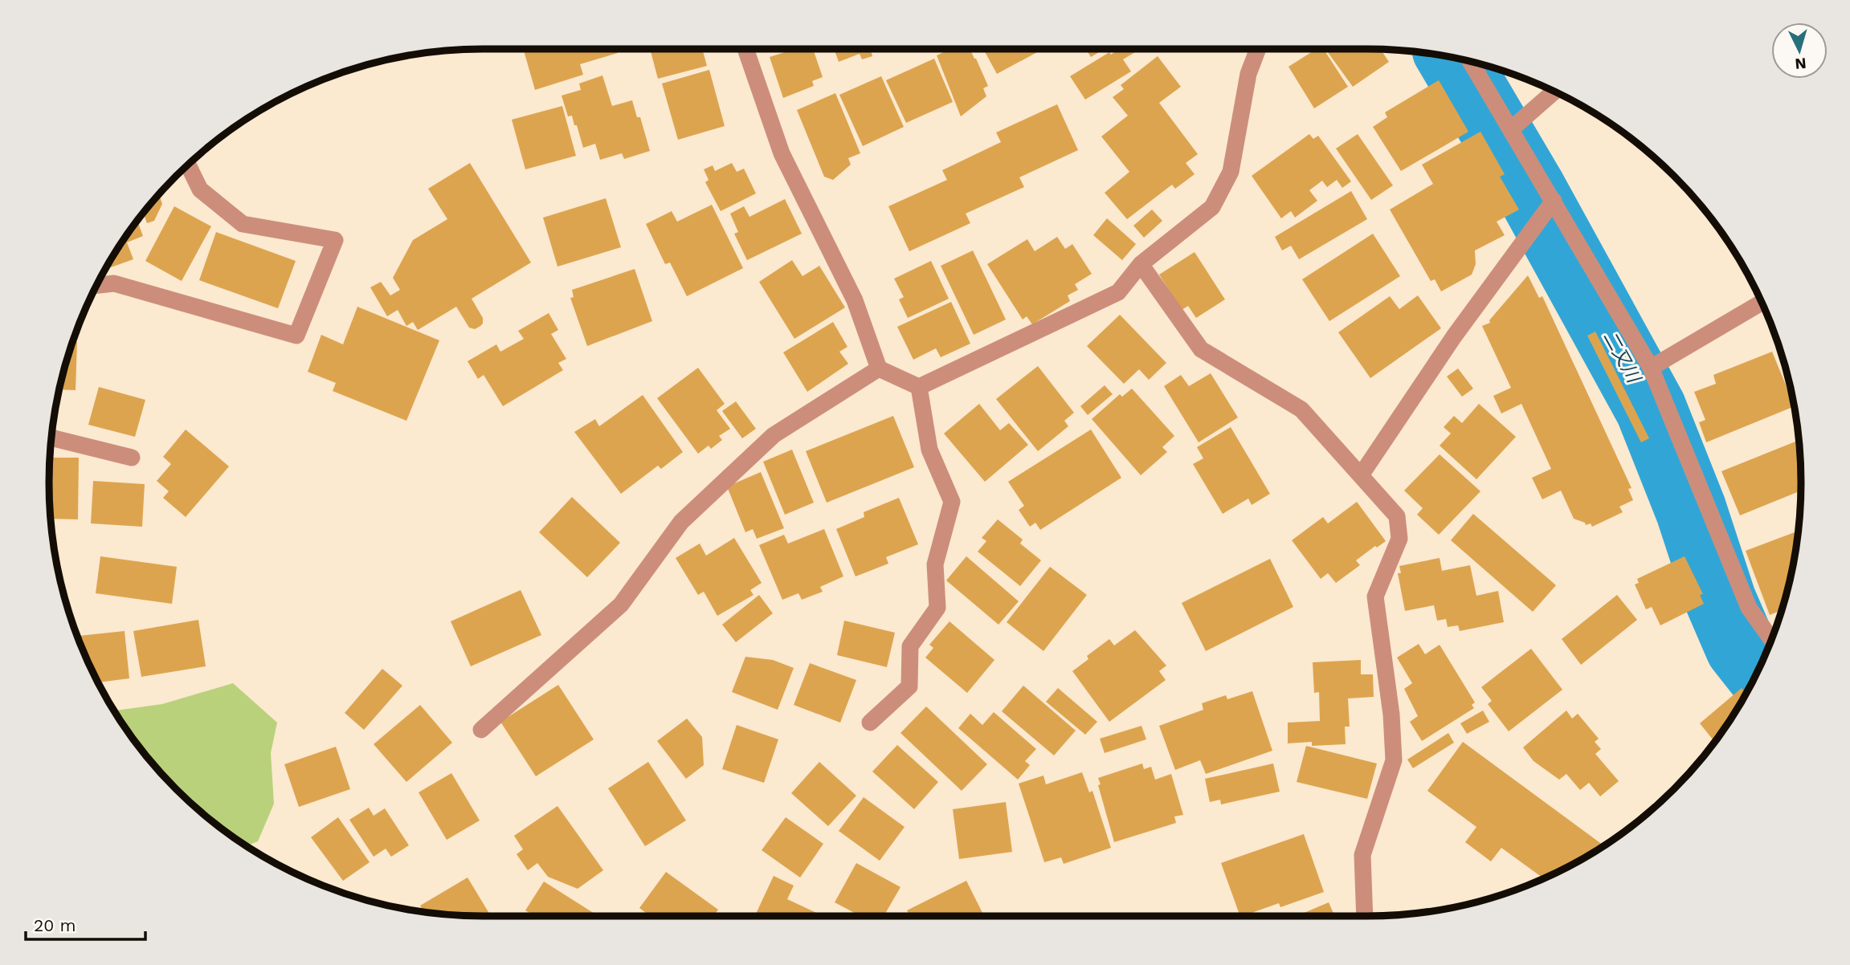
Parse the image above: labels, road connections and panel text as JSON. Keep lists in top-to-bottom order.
{
  "water": ["二又川"],
  "scale_bar": "20 m",
  "north": "bottom"
}
